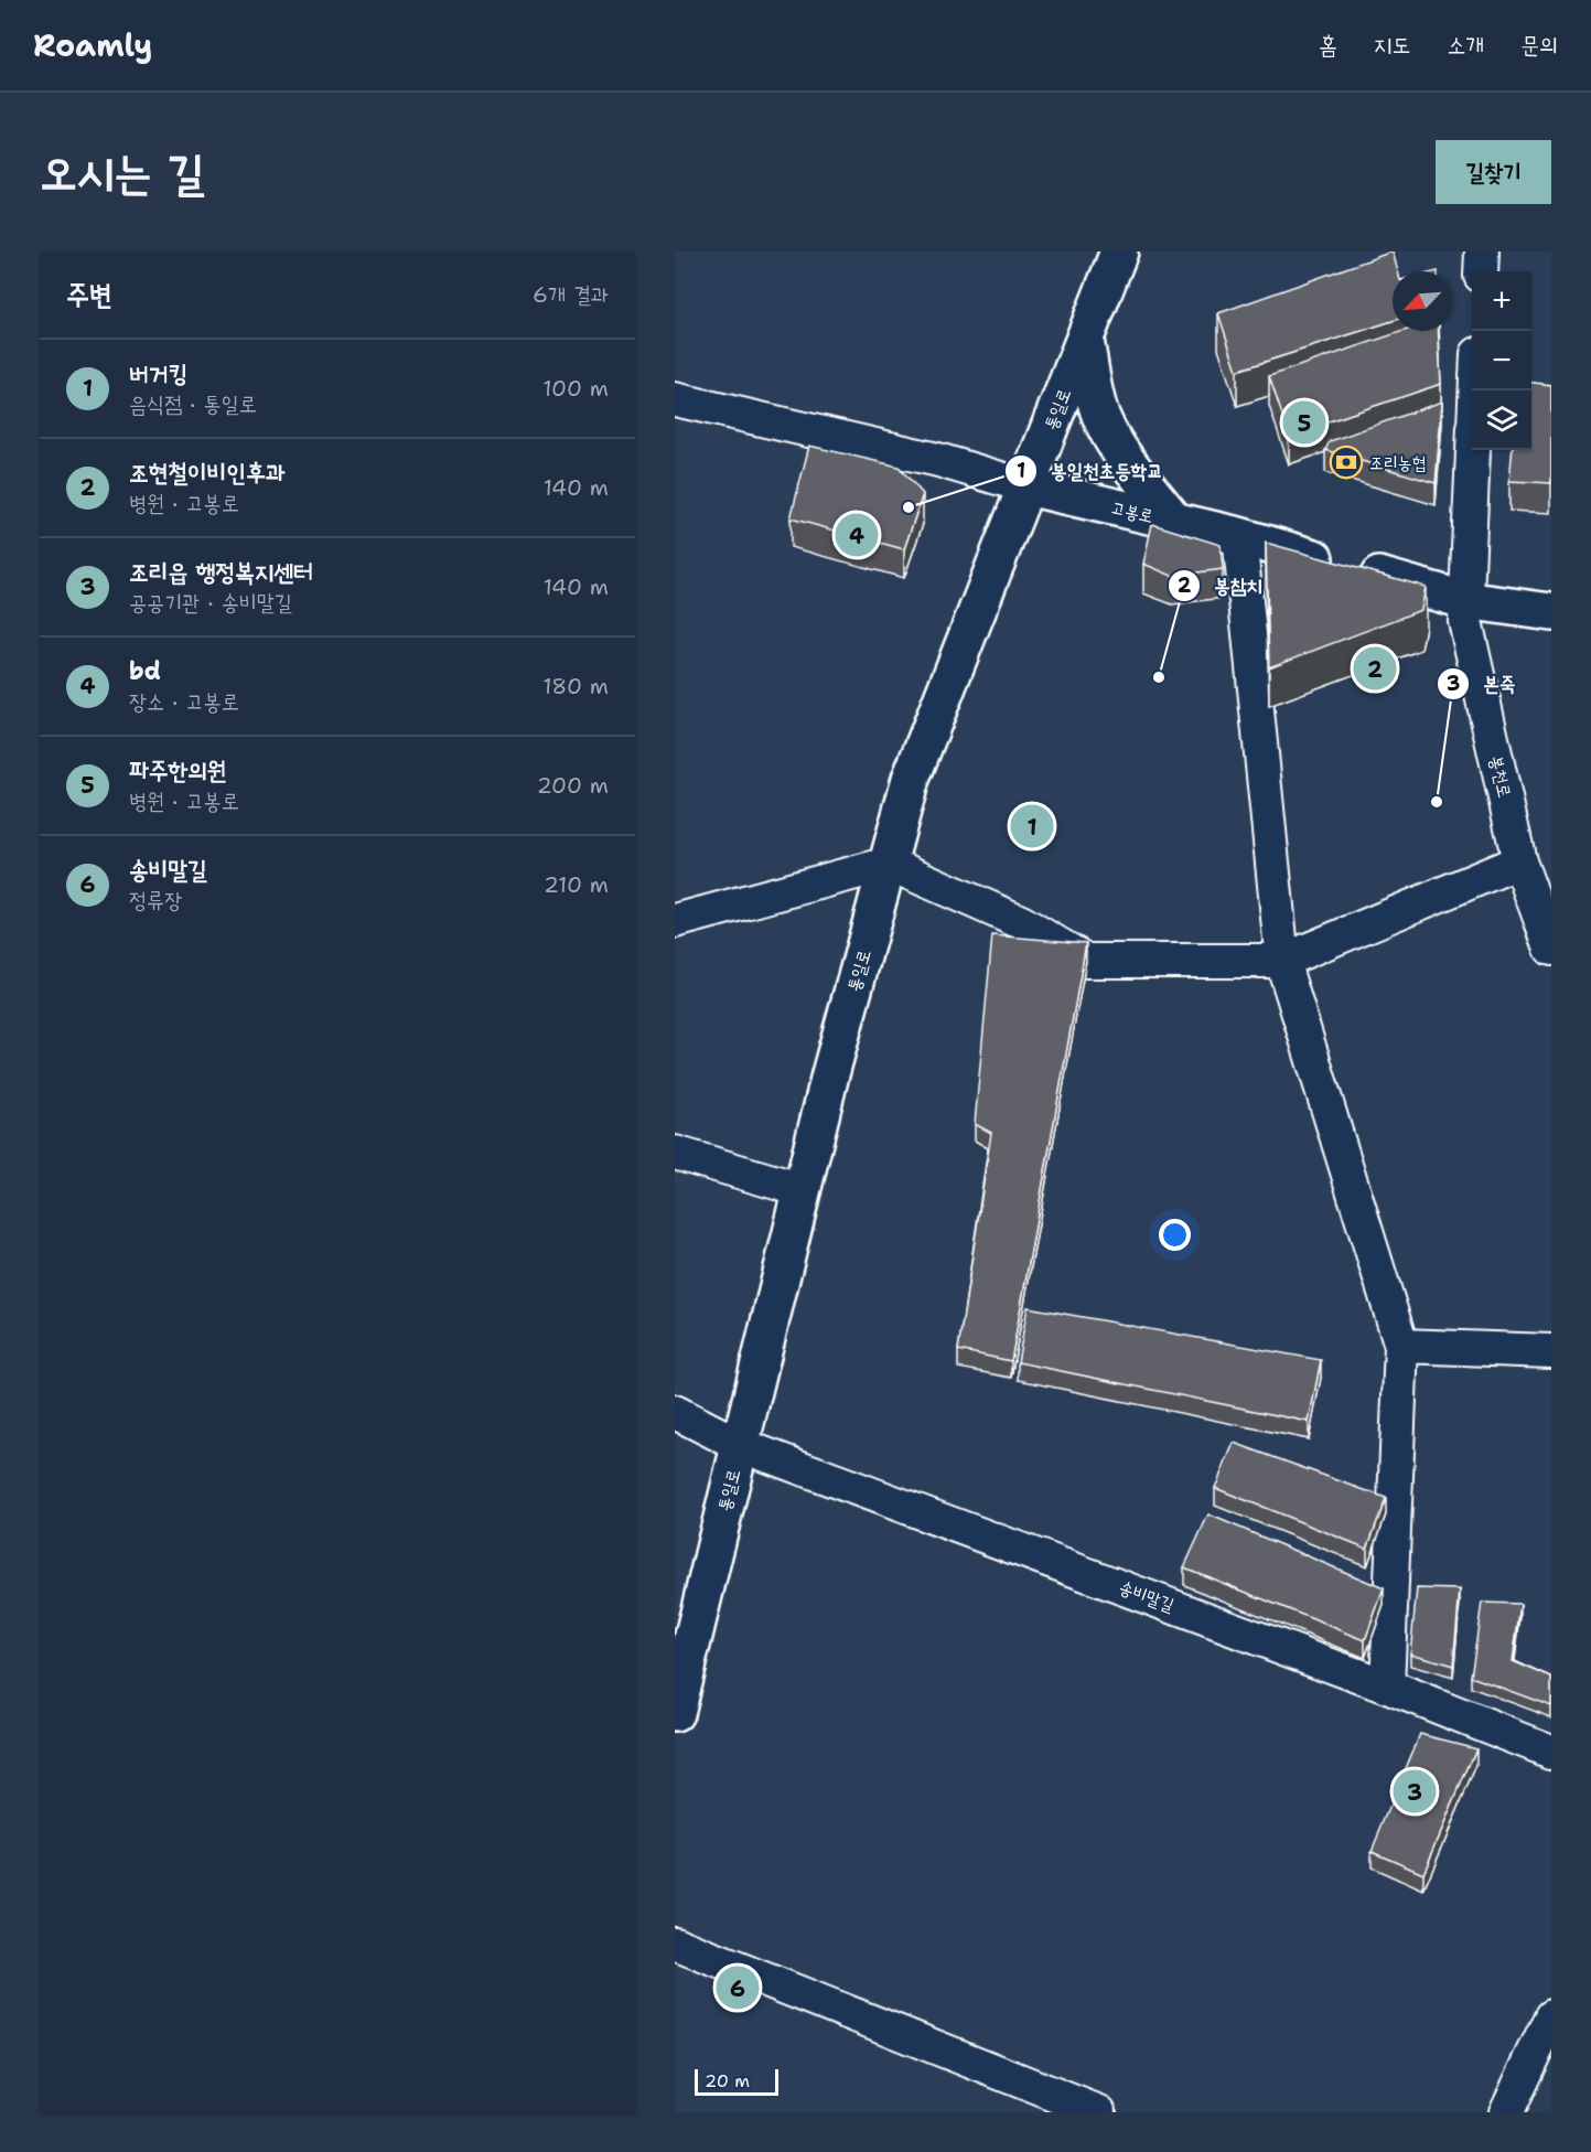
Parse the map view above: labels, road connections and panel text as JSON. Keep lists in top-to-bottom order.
{
  "streets": {
    "main road": ["통일로", "고봉로"],
    "street": ["봉천로", "송비말길"]
  },
  "crossings": [
    ["통일로", "고봉로"],
    ["통일로", "송비말길"],
    ["고봉로", "봉천로"]
  ],
  "places": {
    "bank": ["조리농협"],
    "other": ["봉일천초등학교", "봉참치", "본죽"]
  },
  "scale_bar": "20 m",
  "north": "bottom left",
  "page": {
    "header": "Roamly",
    "nav": [
      "홈",
      "지도",
      "소개",
      "문의"
    ],
    "buttons": "길찾기",
    "title": "오시는 길",
    "heading": ["주변", "6개 결과"],
    "map_buttons": ["+", "−"],
    "list": [
      {
        "mark": "1",
        "name": "버거킹",
        "note": "음식점 · 통일로",
        "value": "100 m"
      },
      {
        "mark": "2",
        "name": "조현철이비인후과",
        "note": "병원 · 고봉로",
        "value": "140 m"
      },
      {
        "mark": "3",
        "name": "조리읍 행정복지센터",
        "note": "공공기관 · 송비말길",
        "value": "140 m"
      },
      {
        "mark": "4",
        "name": "bd",
        "note": "장소 · 고봉로",
        "value": "180 m"
      },
      {
        "mark": "5",
        "name": "파주한의원",
        "note": "병원 · 고봉로",
        "value": "200 m"
      },
      {
        "mark": "6",
        "name": "송비말길",
        "note": "정류장",
        "value": "210 m"
      }
    ],
    "pins": [
      "5",
      "4",
      "2",
      "1",
      "3",
      "6"
    ],
    "scale": "20 m"
  }
}
